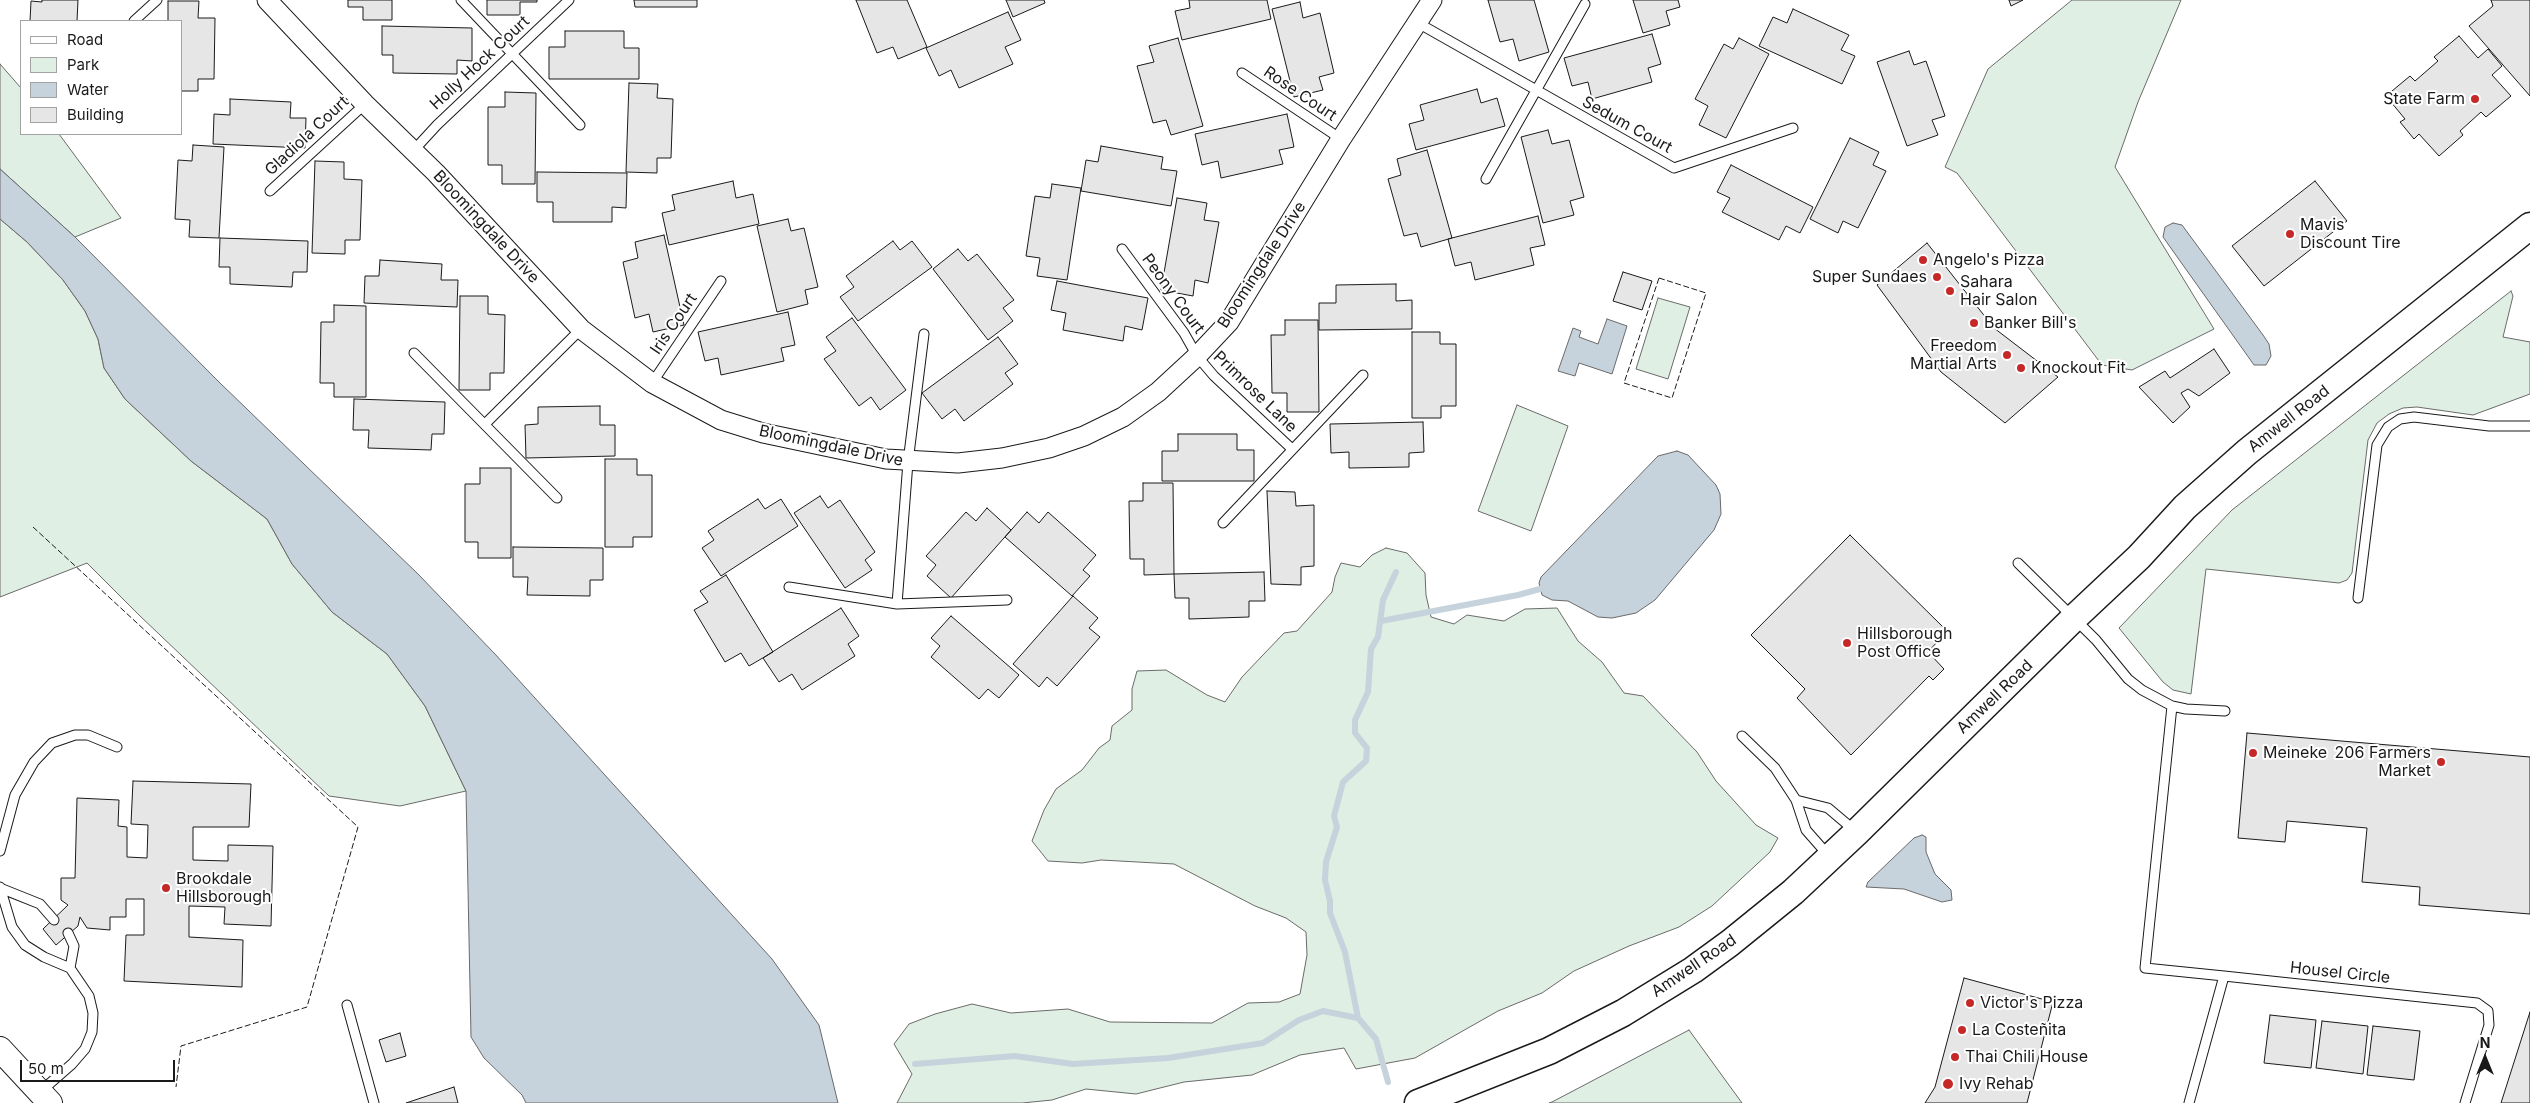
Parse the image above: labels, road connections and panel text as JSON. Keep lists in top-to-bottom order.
{
  "streets": {
    "main road": ["Amwell Road"],
    "street": ["Bloomingdale Drive"],
    "lane": [
      "Holly Hock Court",
      "Rose Court",
      "Sedum Court",
      "Gladiola Court",
      "Peony Court",
      "Iris Court",
      "Primrose Lane",
      "Housel Circle"
    ]
  },
  "crossings": [
    ["Holly Hock Court", "Bloomingdale Drive"],
    ["Rose Court", "Bloomingdale Drive"],
    ["Sedum Court", "Bloomingdale Drive"],
    ["Gladiola Court", "Bloomingdale Drive"],
    ["Bloomingdale Drive", "Peony Court"],
    ["Bloomingdale Drive", "Iris Court"],
    ["Bloomingdale Drive", "Primrose Lane"],
    ["Peony Court", "Primrose Lane"]
  ],
  "places": [
    "State Farm",
    "Mavis Discount Tire",
    "Angelo's Pizza",
    "Super Sundaes",
    "Sahara Hair Salon",
    "Banker Bill's",
    "Freedom Martial Arts",
    "Knockout Fit",
    "Hillsborough Post Office",
    "Meineke",
    "206 Farmers Market",
    "Brookdale Hillsborough",
    "Victor's Pizza",
    "La Costeñita",
    "Thai Chili House",
    "Ivy Rehab"
  ],
  "legend": [
    "Road",
    "Park",
    "Water",
    "Building"
  ],
  "scale_bar": "50 m",
  "north": "top"
}
